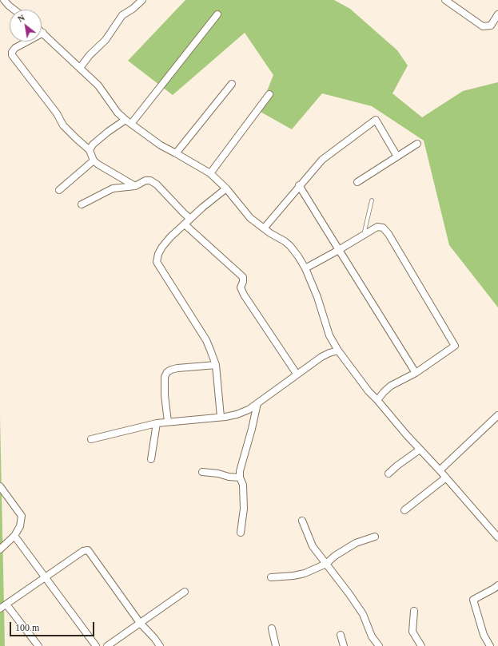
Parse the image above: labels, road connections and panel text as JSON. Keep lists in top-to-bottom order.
{
  "scale_bar": "100 m",
  "north": "top left"
}
